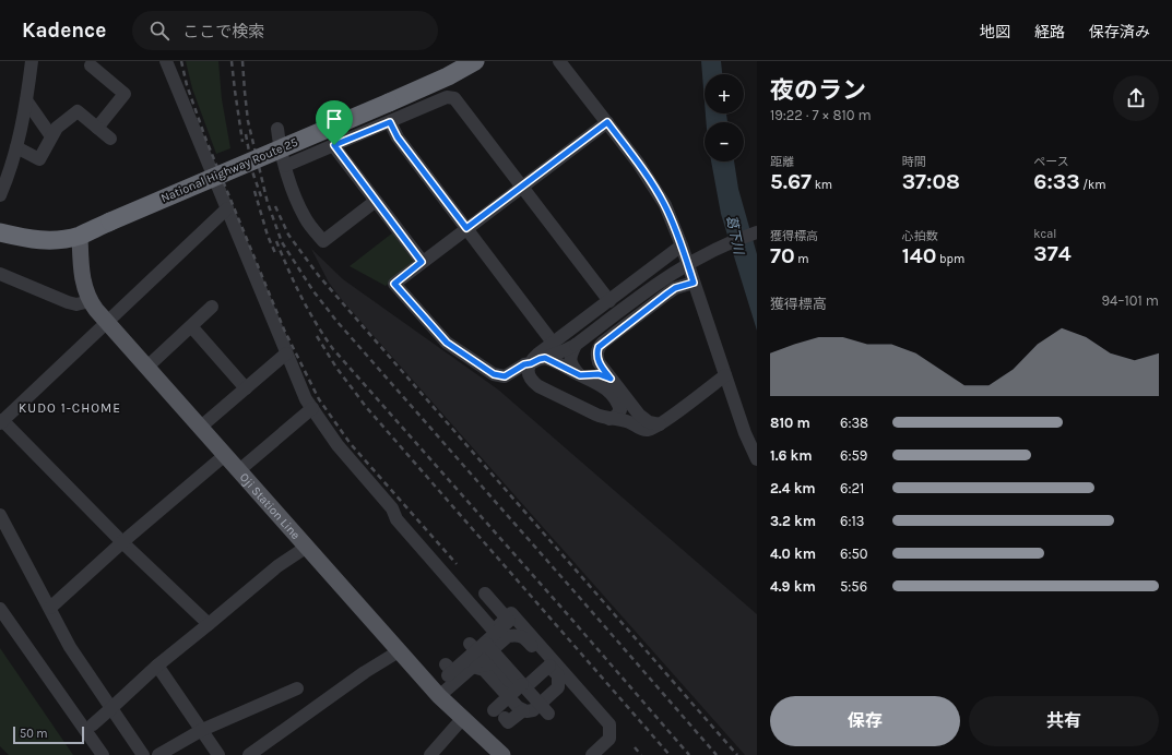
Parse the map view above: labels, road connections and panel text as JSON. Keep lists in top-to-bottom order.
{
  "streets": {
    "highway": ["National Highway Route 25"],
    "main road": ["Oji Station Line"]
  },
  "crossings": [
    ["National Highway Route 25", "Oji Station Line"]
  ],
  "districts": ["KUDO 1-CHOME"],
  "water": ["葛下川"],
  "scale_bar": "50 m",
  "page": {
    "header": "Kadence",
    "search": "ここで検索",
    "nav": ["地図", "経路", "保存済み"],
    "heading": ["夜のラン", "19:22 · 7 × 810 m"],
    "map_buttons": ["+", "−"],
    "stats": [
      ["距離", "5.67 km"],
      ["時間", "37:08"],
      ["ペース", "6:33 /km"],
      ["獲得標高", "70 m"],
      ["心拍数", "140 bpm"],
      ["kcal", "374"]
    ],
    "chart": ["獲得標高", "94–101 m"],
    "list": [
      {
        "name": "810 m",
        "note": "6:38"
      },
      {
        "name": "1.6 km",
        "note": "6:59"
      },
      {
        "name": "2.4 km",
        "note": "6:21"
      },
      {
        "name": "3.2 km",
        "note": "6:13"
      },
      {
        "name": "4.0 km",
        "note": "6:50"
      },
      {
        "name": "4.9 km",
        "note": "5:56"
      }
    ],
    "buttons": ["保存", "共有"],
    "scale": "50 m"
  }
}
